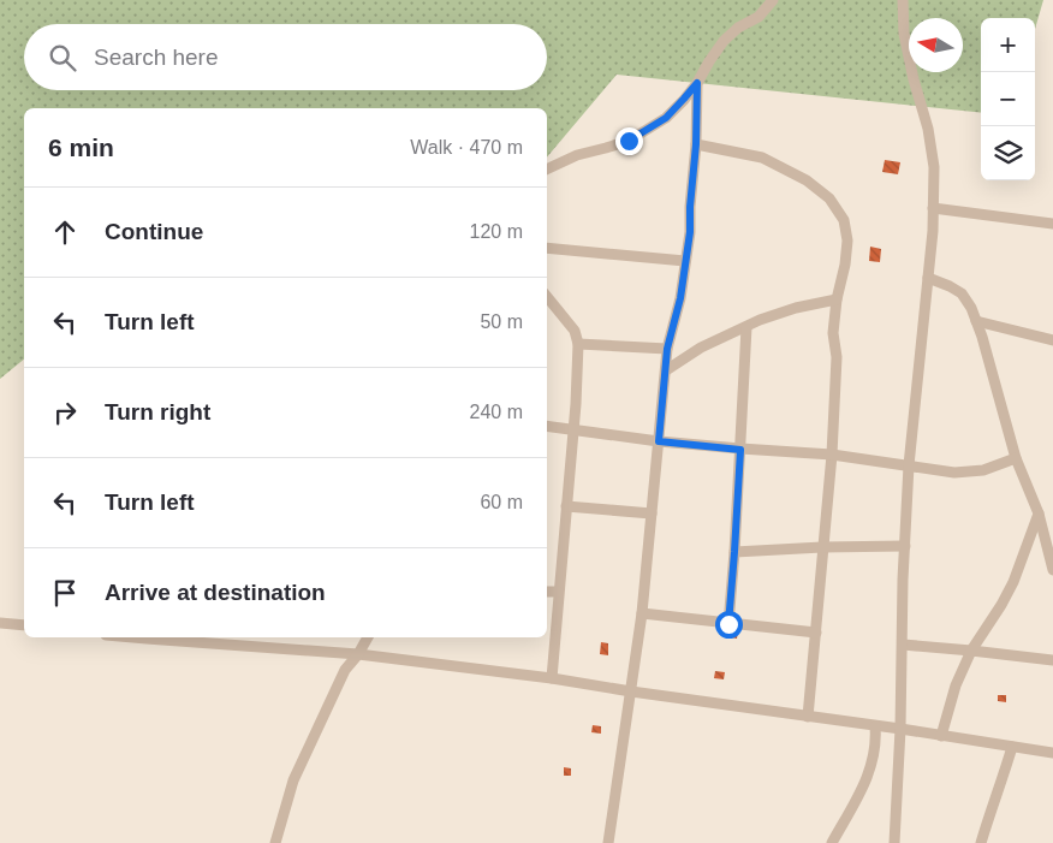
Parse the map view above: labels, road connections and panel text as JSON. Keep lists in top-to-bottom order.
{
  "north": "left",
  "page": {
    "map_buttons": ["+", "−"],
    "search": "Search here",
    "heading": ["6 min", "Walk · 470 m"],
    "list": [
      ["Continue", "120 m"],
      ["Turn left", "50 m"],
      ["Turn right", "240 m"],
      ["Turn left", "60 m"],
      "Arrive at destination"
    ]
  }
}
